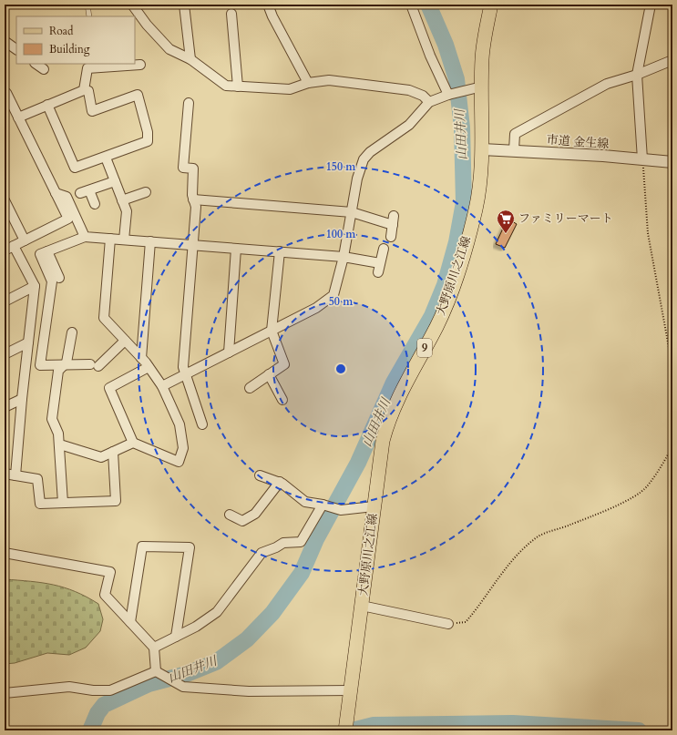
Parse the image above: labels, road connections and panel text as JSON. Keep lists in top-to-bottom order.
{
  "streets": {
    "main road": ["大野原川之江線", "9"],
    "street": ["市道 金生線"]
  },
  "crossings": [
    ["市道 金生線", "大野原川之江線"]
  ],
  "water": ["山田井川"],
  "places": {
    "supermarket": ["ファミリーマート"]
  },
  "legend": ["Road", "Building"],
  "rings": ["150 m", "100 m", "50 m"]
}
